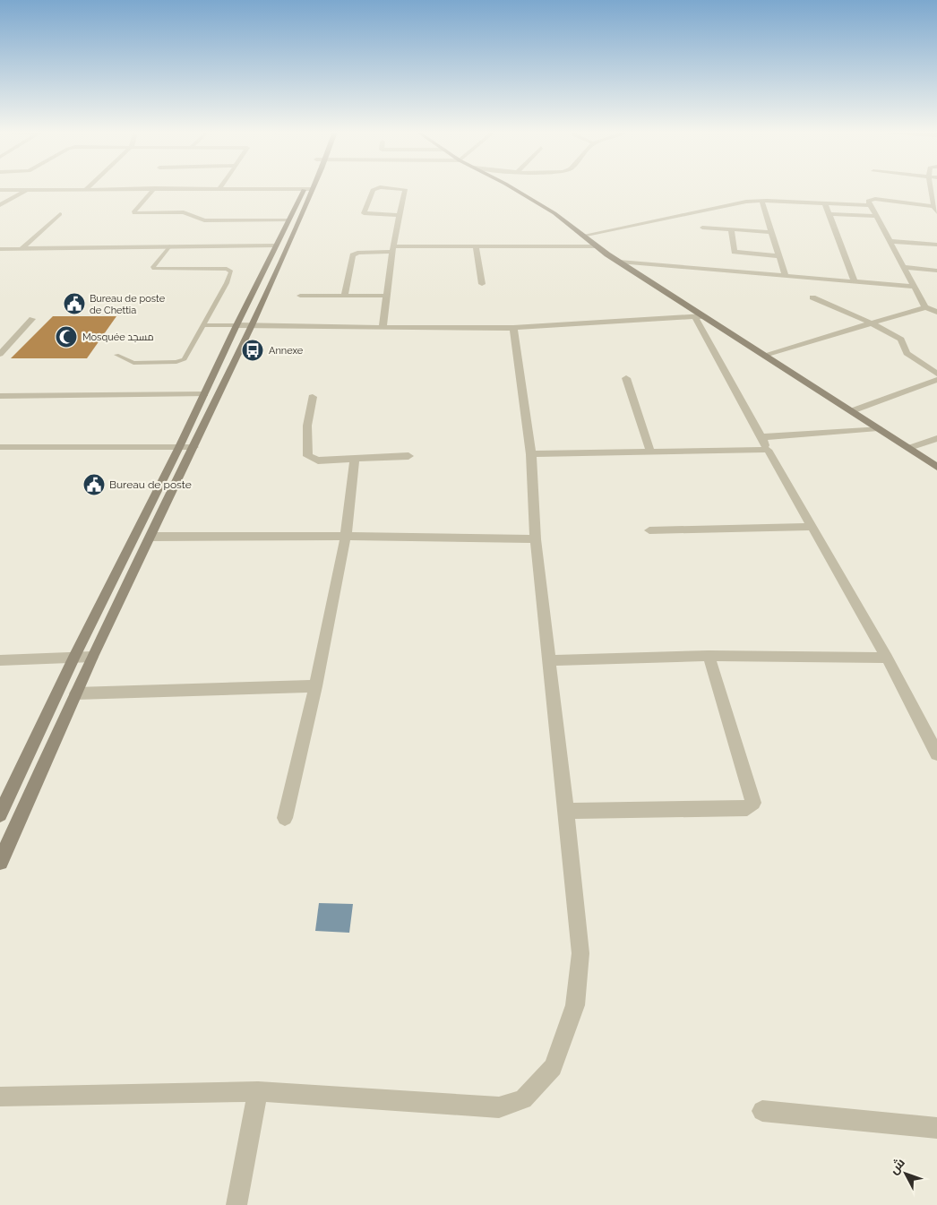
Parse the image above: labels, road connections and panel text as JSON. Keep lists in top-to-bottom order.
{
  "places": {
    "public building": ["Bureau de poste de Chettia", "Bureau de poste"],
    "mosque": ["Mosquée مسجد"],
    "bus stop": ["Annexe"]
  },
  "north": "top left"
}
